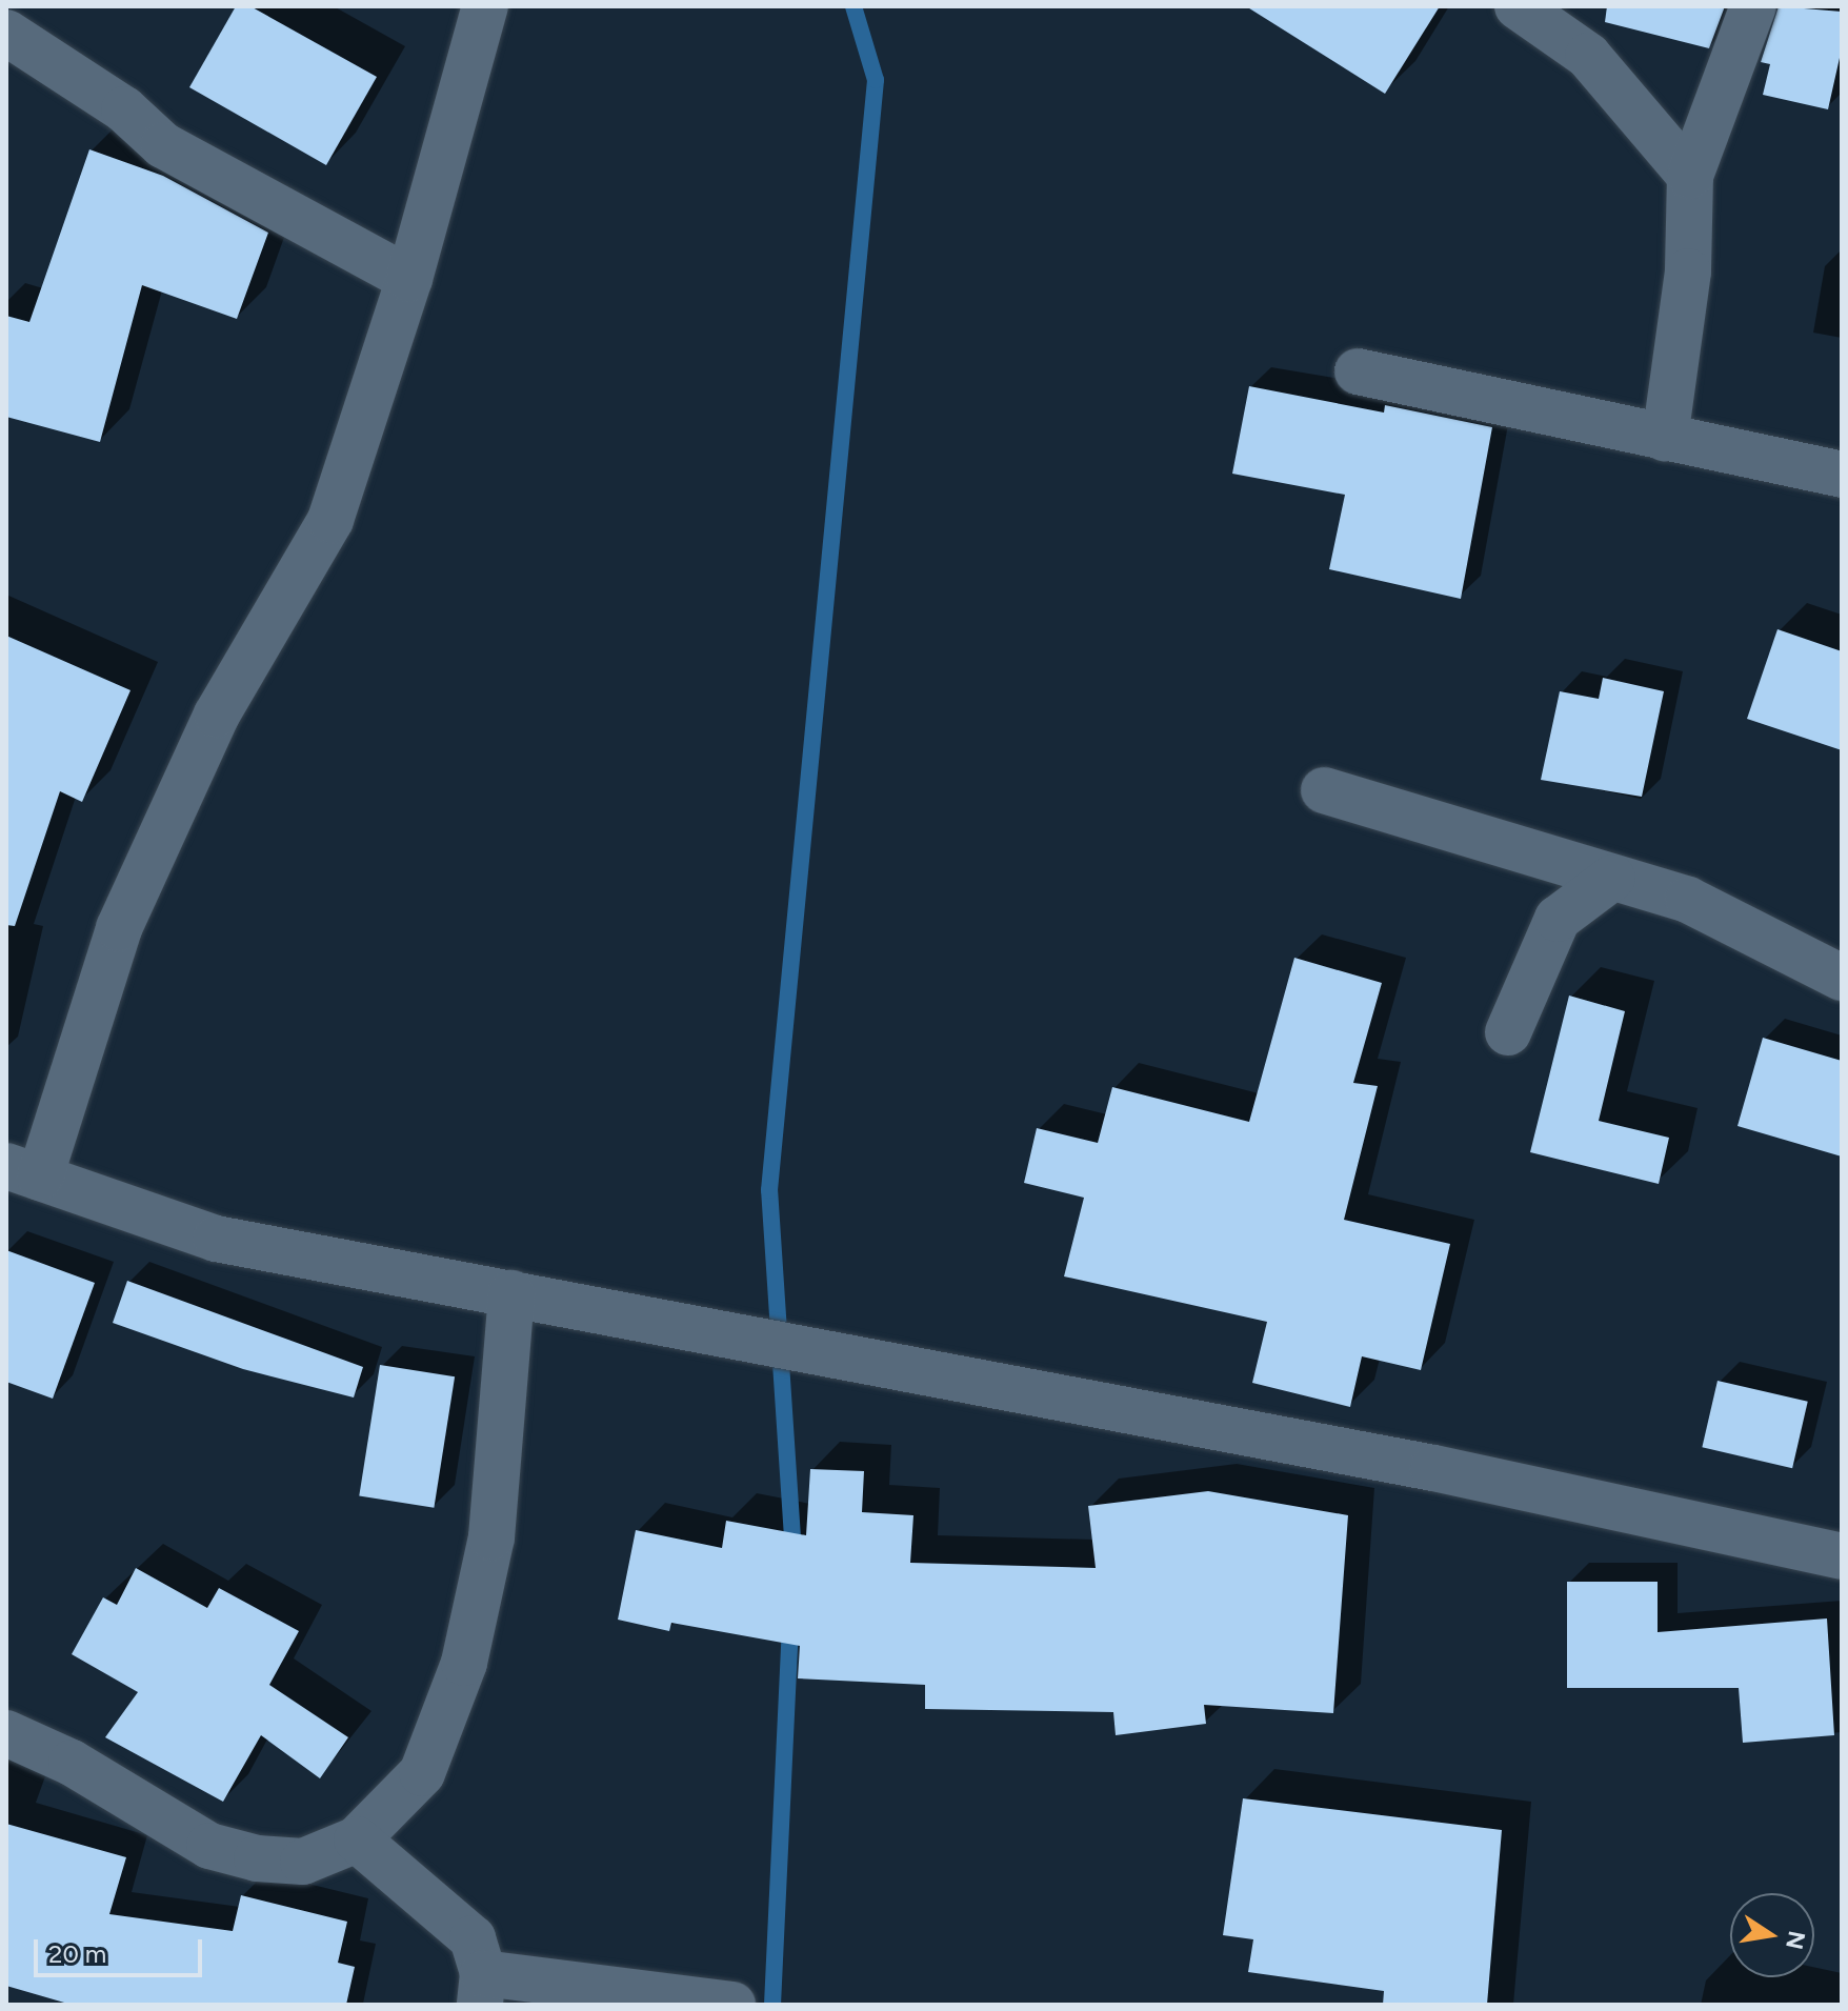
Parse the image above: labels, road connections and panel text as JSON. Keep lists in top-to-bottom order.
{
  "scale_bar": "20 m",
  "north": "right"
}
